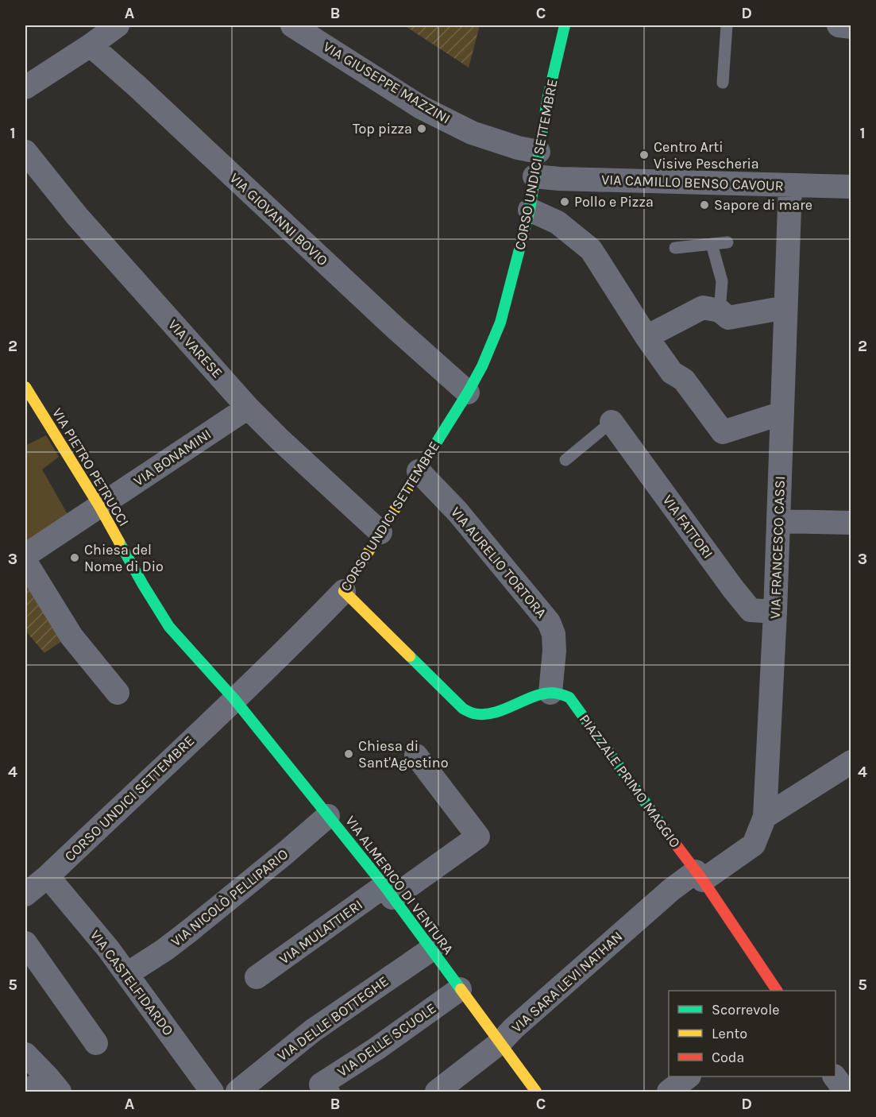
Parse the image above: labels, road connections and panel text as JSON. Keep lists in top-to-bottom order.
{
  "streets": {
    "street": [
      "VIA GIUSEPPE MAZZINI",
      "CORSO UNDICI SETTEMBRE",
      "VIA CAMILLO BENSO CAVOUR",
      "VIA GIOVANNI BOVIO",
      "VIA VARESE",
      "VIA BONAMINI",
      "VIA PIETRO PETRUCCI",
      "VIA FATTORI",
      "VIA FRANCESCO CASSI",
      "VIA AURELIO TORTORA",
      "PIAZZALE PRIMO MAGGIO",
      "VIA ALMERICO DI VENTURA",
      "VIA NICOLÒ PELLIPARIO",
      "VIA MULATTIERI",
      "VIA SARA LEVI NATHAN",
      "VIA CASTELFIDARDO",
      "VIA DELLE BOTTEGHE",
      "VIA DELLE SCUOLE"
    ]
  },
  "crossings": [
    ["VIA GIUSEPPE MAZZINI", "CORSO UNDICI SETTEMBRE"],
    ["CORSO UNDICI SETTEMBRE", "VIA CAMILLO BENSO CAVOUR"],
    ["CORSO UNDICI SETTEMBRE", "VIA GIOVANNI BOVIO"],
    ["CORSO UNDICI SETTEMBRE", "VIA VARESE"],
    ["CORSO UNDICI SETTEMBRE", "VIA PIETRO PETRUCCI"],
    ["CORSO UNDICI SETTEMBRE", "VIA AURELIO TORTORA"],
    ["CORSO UNDICI SETTEMBRE", "VIA ALMERICO DI VENTURA"],
    ["CORSO UNDICI SETTEMBRE", "VIA CASTELFIDARDO"],
    ["VIA CAMILLO BENSO CAVOUR", "VIA FRANCESCO CASSI"],
    ["VIA VARESE", "VIA BONAMINI"],
    ["VIA BONAMINI", "VIA PIETRO PETRUCCI"],
    ["VIA PIETRO PETRUCCI", "VIA ALMERICO DI VENTURA"],
    ["VIA FATTORI", "VIA FRANCESCO CASSI"],
    ["VIA FRANCESCO CASSI", "PIAZZALE PRIMO MAGGIO"],
    ["VIA FRANCESCO CASSI", "VIA SARA LEVI NATHAN"],
    ["VIA AURELIO TORTORA", "PIAZZALE PRIMO MAGGIO"],
    ["PIAZZALE PRIMO MAGGIO", "VIA SARA LEVI NATHAN"],
    ["VIA ALMERICO DI VENTURA", "VIA NICOLÒ PELLIPARIO"],
    ["VIA ALMERICO DI VENTURA", "VIA MULATTIERI"],
    ["VIA ALMERICO DI VENTURA", "VIA SARA LEVI NATHAN"],
    ["VIA ALMERICO DI VENTURA", "VIA DELLE BOTTEGHE"],
    ["VIA ALMERICO DI VENTURA", "VIA DELLE SCUOLE"],
    ["VIA NICOLÒ PELLIPARIO", "VIA CASTELFIDARDO"]
  ],
  "places": [
    "Top pizza",
    "Centro Arti Visive Pescheria",
    "Pollo e Pizza",
    "Sapore di mare",
    "Chiesa del Nome di Dio",
    "Chiesa di Sant'Agostino"
  ],
  "legend": ["Scorrevole", "Lento", "Coda"],
  "grid": {
    "columns": [
      "A",
      "B",
      "C",
      "D"
    ],
    "rows": [
      "1",
      "2",
      "3",
      "4",
      "5"
    ]
  }
}
